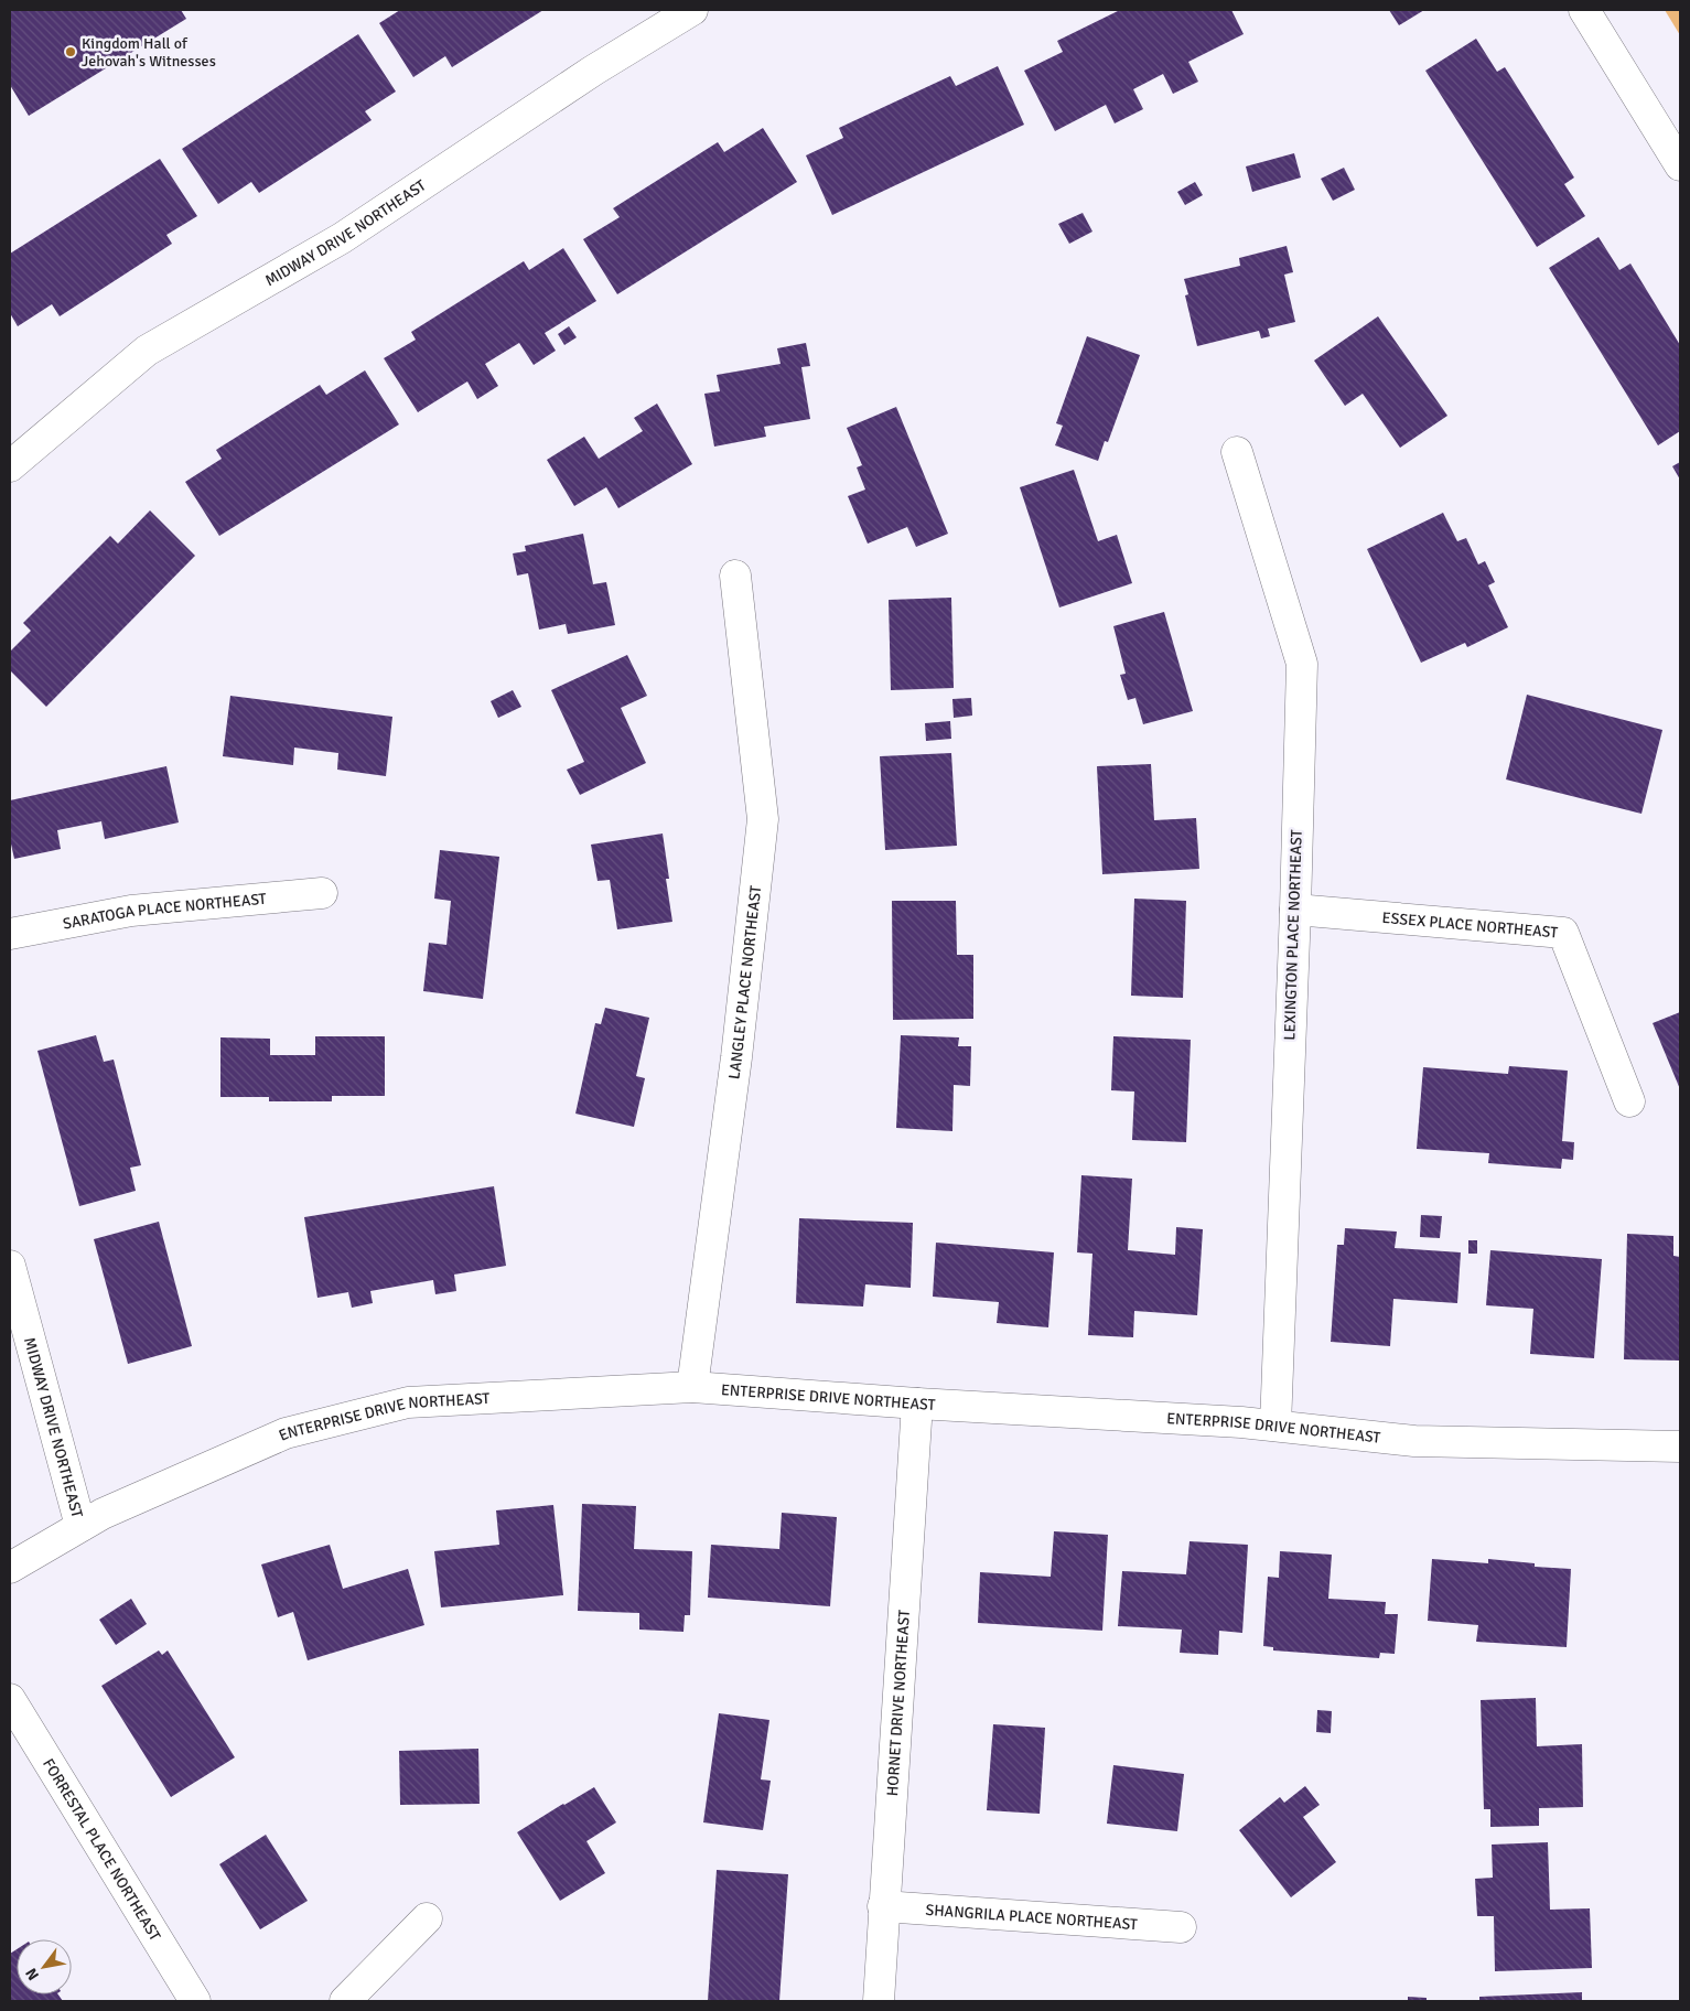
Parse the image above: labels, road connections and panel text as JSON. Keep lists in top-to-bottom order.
{
  "streets": {
    "street": [
      "MIDWAY DRIVE NORTHEAST",
      "SARATOGA PLACE NORTHEAST",
      "ESSEX PLACE NORTHEAST",
      "LEXINGTON PLACE NORTHEAST",
      "LANGLEY PLACE NORTHEAST",
      "ENTERPRISE DRIVE NORTHEAST",
      "HORNET DRIVE NORTHEAST",
      "FORRESTAL PLACE NORTHEAST",
      "SHANGRILA PLACE NORTHEAST"
    ]
  },
  "crossings": [
    ["MIDWAY DRIVE NORTHEAST", "ENTERPRISE DRIVE NORTHEAST"],
    ["ESSEX PLACE NORTHEAST", "LEXINGTON PLACE NORTHEAST"],
    ["LEXINGTON PLACE NORTHEAST", "ENTERPRISE DRIVE NORTHEAST"],
    ["LANGLEY PLACE NORTHEAST", "ENTERPRISE DRIVE NORTHEAST"],
    ["ENTERPRISE DRIVE NORTHEAST", "HORNET DRIVE NORTHEAST"],
    ["HORNET DRIVE NORTHEAST", "SHANGRILA PLACE NORTHEAST"]
  ],
  "places": ["Kingdom Hall of Jehovah's Witnesses"],
  "north": "bottom left"
}
